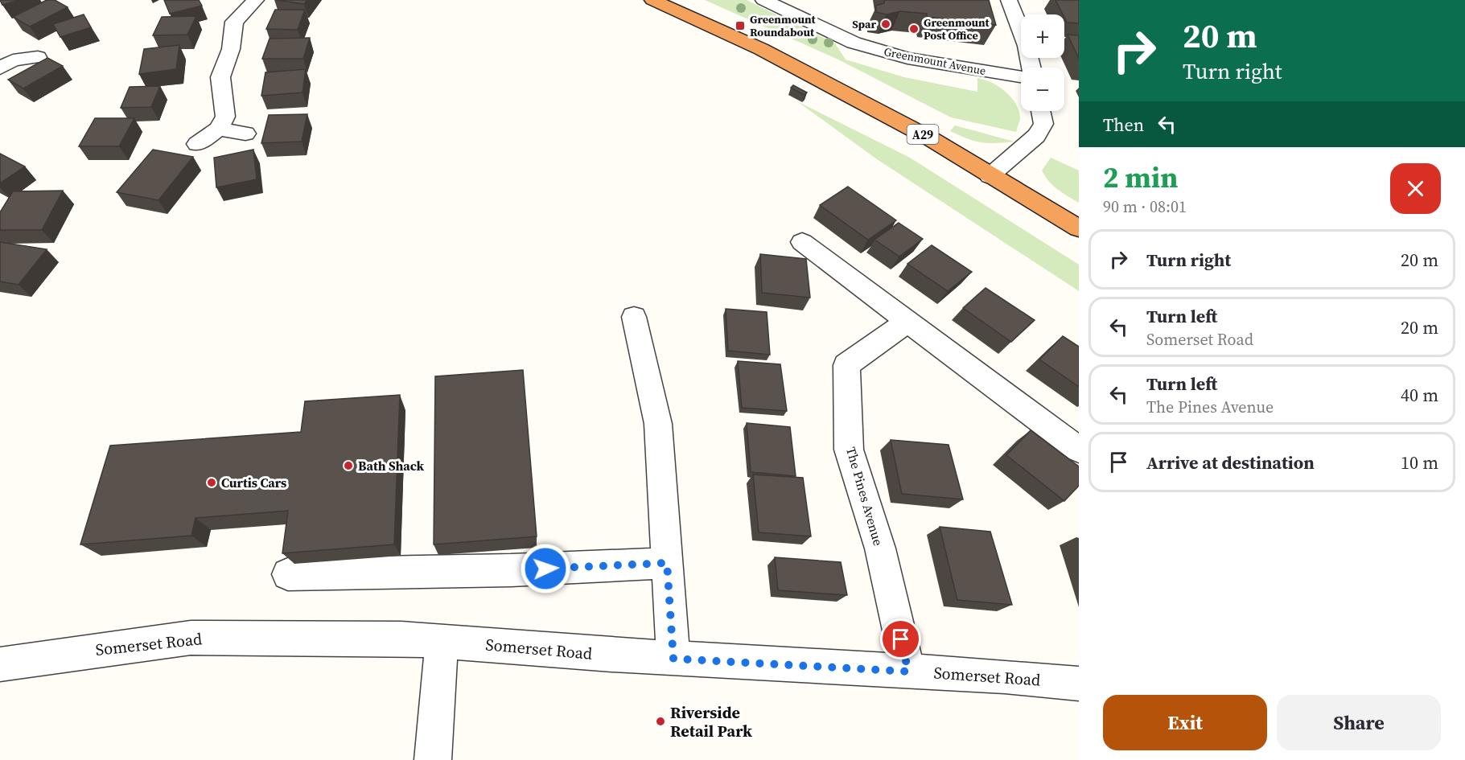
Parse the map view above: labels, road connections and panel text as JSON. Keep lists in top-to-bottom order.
{
  "streets": {
    "highway": ["A29"],
    "street": ["Greenmount Avenue", "The Pines Avenue", "Somerset Road"]
  },
  "crossings": [
    ["The Pines Avenue", "Somerset Road"]
  ],
  "places": {
    "other": [
      "Spar",
      "Greenmount Post Office",
      "Bath Shack",
      "Curtis Cars",
      "Riverside Retail Park"
    ],
    "transit": ["Greenmount Roundabout"]
  },
  "page": {
    "turn": ["20 m", "Turn right"],
    "map_buttons": ["+", "−"],
    "then": "Then",
    "heading": ["2 min", "90 m · 08:01"],
    "list": [
      {
        "name": "Turn right",
        "value": "20 m"
      },
      {
        "name": "Turn left",
        "note": "Somerset Road",
        "value": "20 m"
      },
      {
        "name": "Turn left",
        "note": "The Pines Avenue",
        "value": "40 m"
      },
      {
        "name": "Arrive at destination",
        "value": "10 m"
      }
    ],
    "buttons": ["Exit", "Share"]
  }
}
